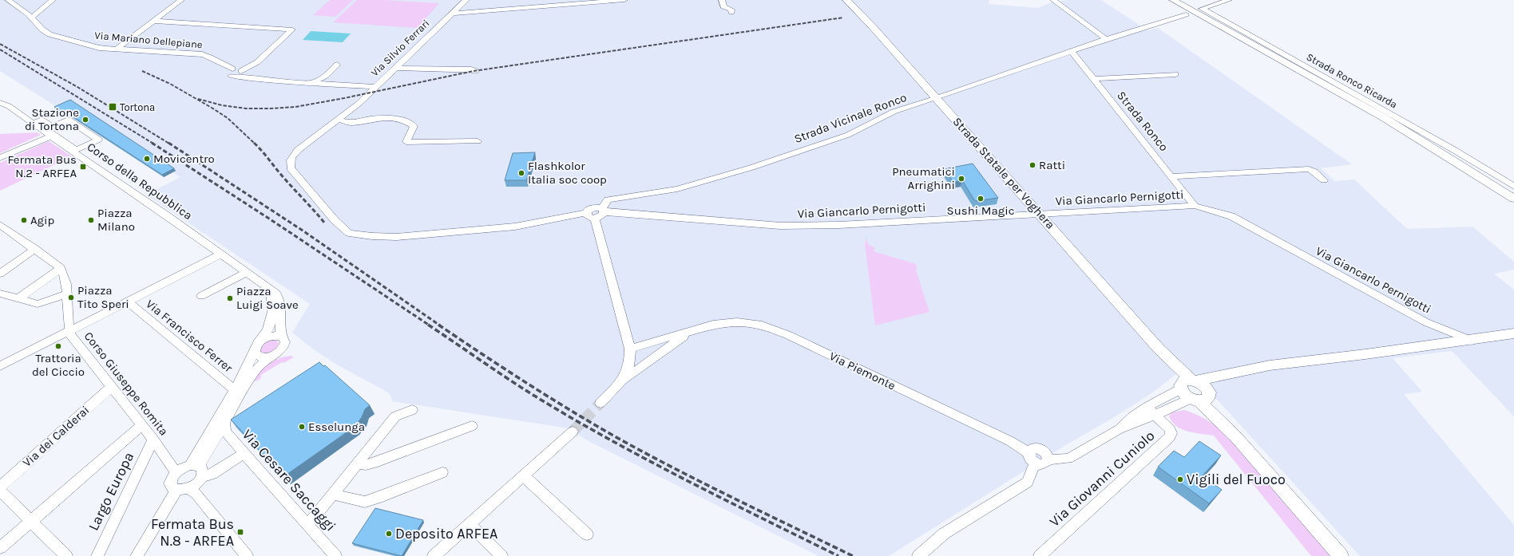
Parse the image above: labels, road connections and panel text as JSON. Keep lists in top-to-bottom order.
{
  "streets": {
    "main road": ["Strada Statale per Voghera"],
    "street": [
      "Via Mariano Dellepiane",
      "Via Silvio Ferrari",
      "Strada Ronco Ricarda",
      "Strada Vicinale Ronco",
      "Strada Ronco",
      "Corso della Repubblica",
      "Via Giancarlo Pernigotti",
      "Via Francisco Ferrer",
      "Via Piemonte",
      "Corso Giuseppe Romita",
      "Via dei Calderai",
      "Via Giovanni Cuniolo",
      "Via Cesare Saccaggi",
      "Largo Europa"
    ]
  },
  "crossings": [
    ["Via Silvio Ferrari", "Via Giancarlo Pernigotti"],
    ["Strada Vicinale Ronco", "Strada Ronco"],
    ["Strada Vicinale Ronco", "Strada Statale per Voghera"],
    ["Strada Vicinale Ronco", "Via Giancarlo Pernigotti"],
    ["Strada Ronco", "Via Giancarlo Pernigotti"],
    ["Strada Statale per Voghera", "Via Giancarlo Pernigotti"],
    ["Corso Giuseppe Romita", "Via dei Calderai"],
    ["Corso Giuseppe Romita", "Largo Europa"]
  ],
  "places": {
    "transit": ["Tortona", "Fermata Bus N.2 - ARFEA", "Fermata Bus N.8 - ARFEA"],
    "other": [
      "Stazione di Tortona",
      "Movicentro",
      "Ratti",
      "Flashkolor Italia soc coop",
      "Pneumatici Arrighini",
      "Sushi Magic",
      "Agip",
      "Piazza Milano",
      "Piazza Tito Speri",
      "Piazza Luigi Soave",
      "Trattoria del Ciccio",
      "Esselunga",
      "Vigili del Fuoco",
      "Deposito ARFEA"
    ]
  }
}
